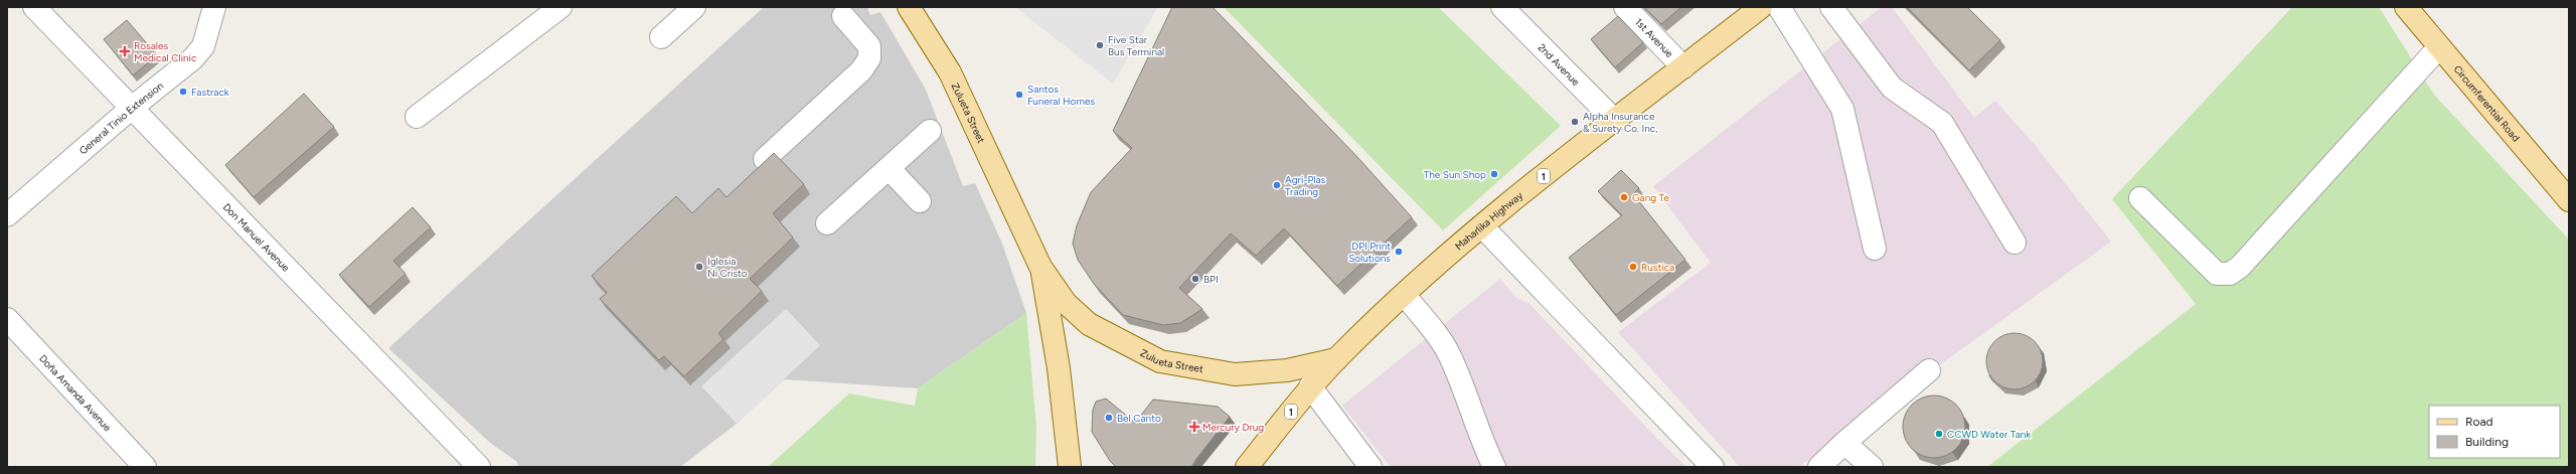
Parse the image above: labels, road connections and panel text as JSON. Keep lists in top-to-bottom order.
{
  "streets": {
    "main road": [
      "Circumferential Road",
      "Zulueta Street",
      "1",
      "Maharlika Highway"
    ],
    "street": [
      "1st Avenue",
      "2nd Avenue",
      "General Tinio Extension",
      "Don Manuel Avenue",
      "Doña Amanda Avenue"
    ]
  },
  "crossings": [
    ["1st Avenue", "Maharlika Highway"],
    ["2nd Avenue", "Maharlika Highway"],
    ["Zulueta Street", "Maharlika Highway"],
    ["General Tinio Extension", "Don Manuel Avenue"]
  ],
  "places": {
    "other": [
      "Five Star Bus Terminal",
      "Fastrack",
      "Santos Funeral Homes",
      "Alpha Insurance & Surety Co. Inc,",
      "The Sun Shop",
      "Agri-Plas Trading",
      "Gang Te",
      "DPI Print Solutions",
      "Iglesia Ni Cristo",
      "Rustica",
      "BPI",
      "Bel Canto",
      "CCWD Water Tank"
    ],
    "health": ["Rosales Medical Clinic", "Mercury Drug"]
  },
  "legend": ["Road", "Building"]
}
